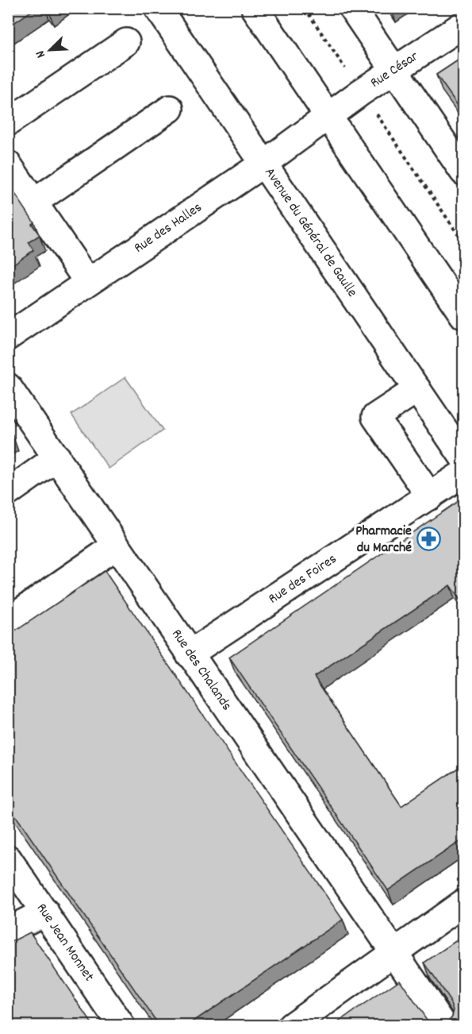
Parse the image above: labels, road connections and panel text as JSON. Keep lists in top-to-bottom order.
{
  "streets": {
    "street": [
      "Rue César",
      "Rue des Halles",
      "Avenue du Général de Gaulle",
      "Rue des Foires",
      "Rue des Chalands",
      "Rue Jean Monnet"
    ]
  },
  "crossings": [
    ["Rue César", "Rue des Halles"],
    ["Rue des Halles", "Avenue du Général de Gaulle"],
    ["Rue des Foires", "Rue des Chalands"]
  ],
  "places": {
    "pharmacy": ["Pharmacie du Marché"]
  },
  "north": "bottom left"
}
